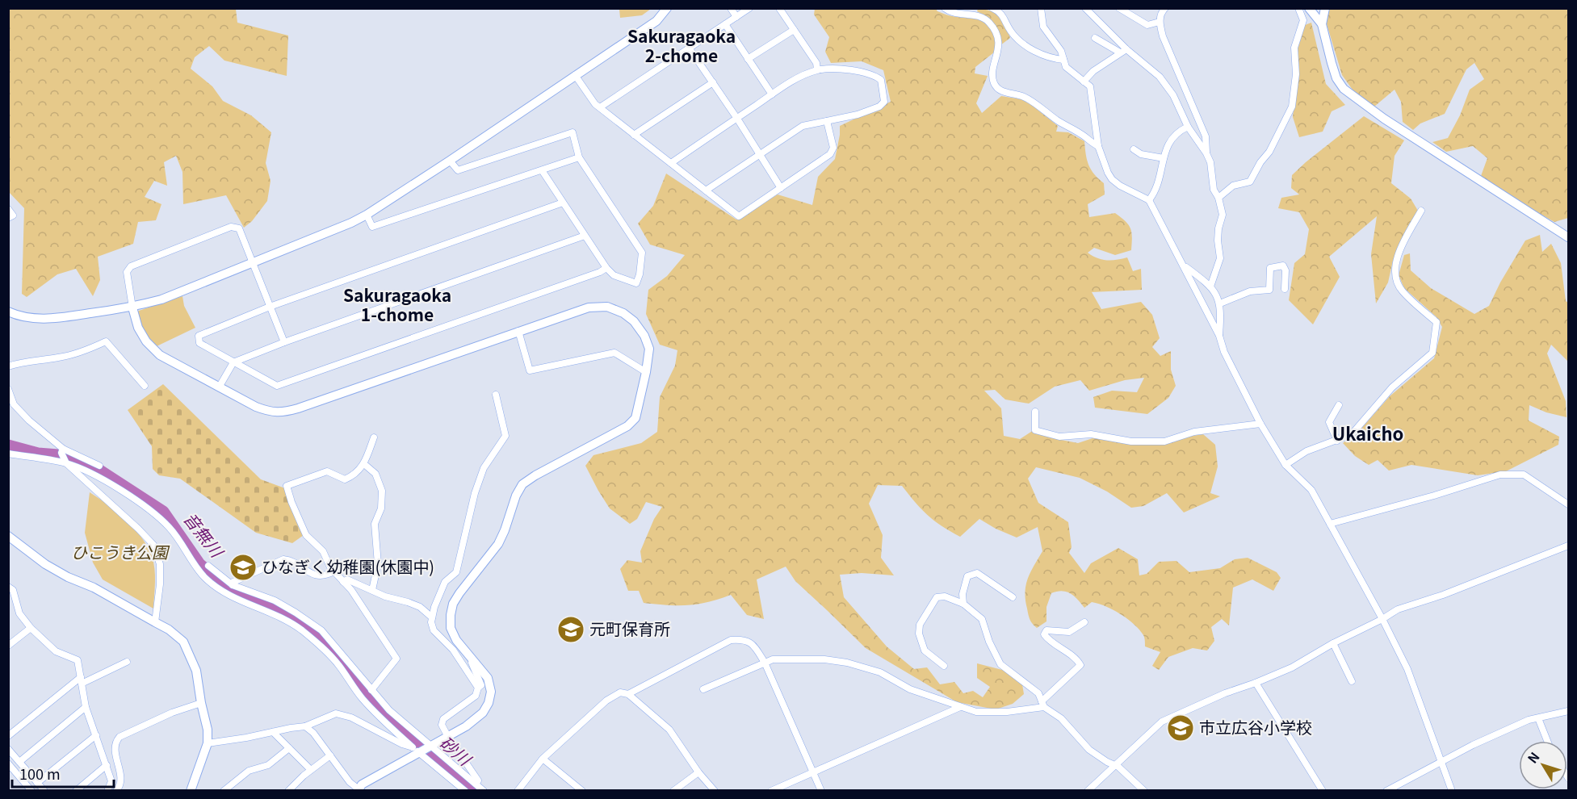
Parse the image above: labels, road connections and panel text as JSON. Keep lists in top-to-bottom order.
{
  "districts": ["Sakuragaoka 2-chome", "Sakuragaoka 1-chome", "Ukaicho"],
  "water": ["音無川", "砂川"],
  "parks": ["ひこうき公園"],
  "places": {
    "school or university": ["ひなぎく幼稚園(休園中)", "元町保育所", "市立広谷小学校"]
  },
  "scale_bar": "100 m",
  "north": "top left"
}
